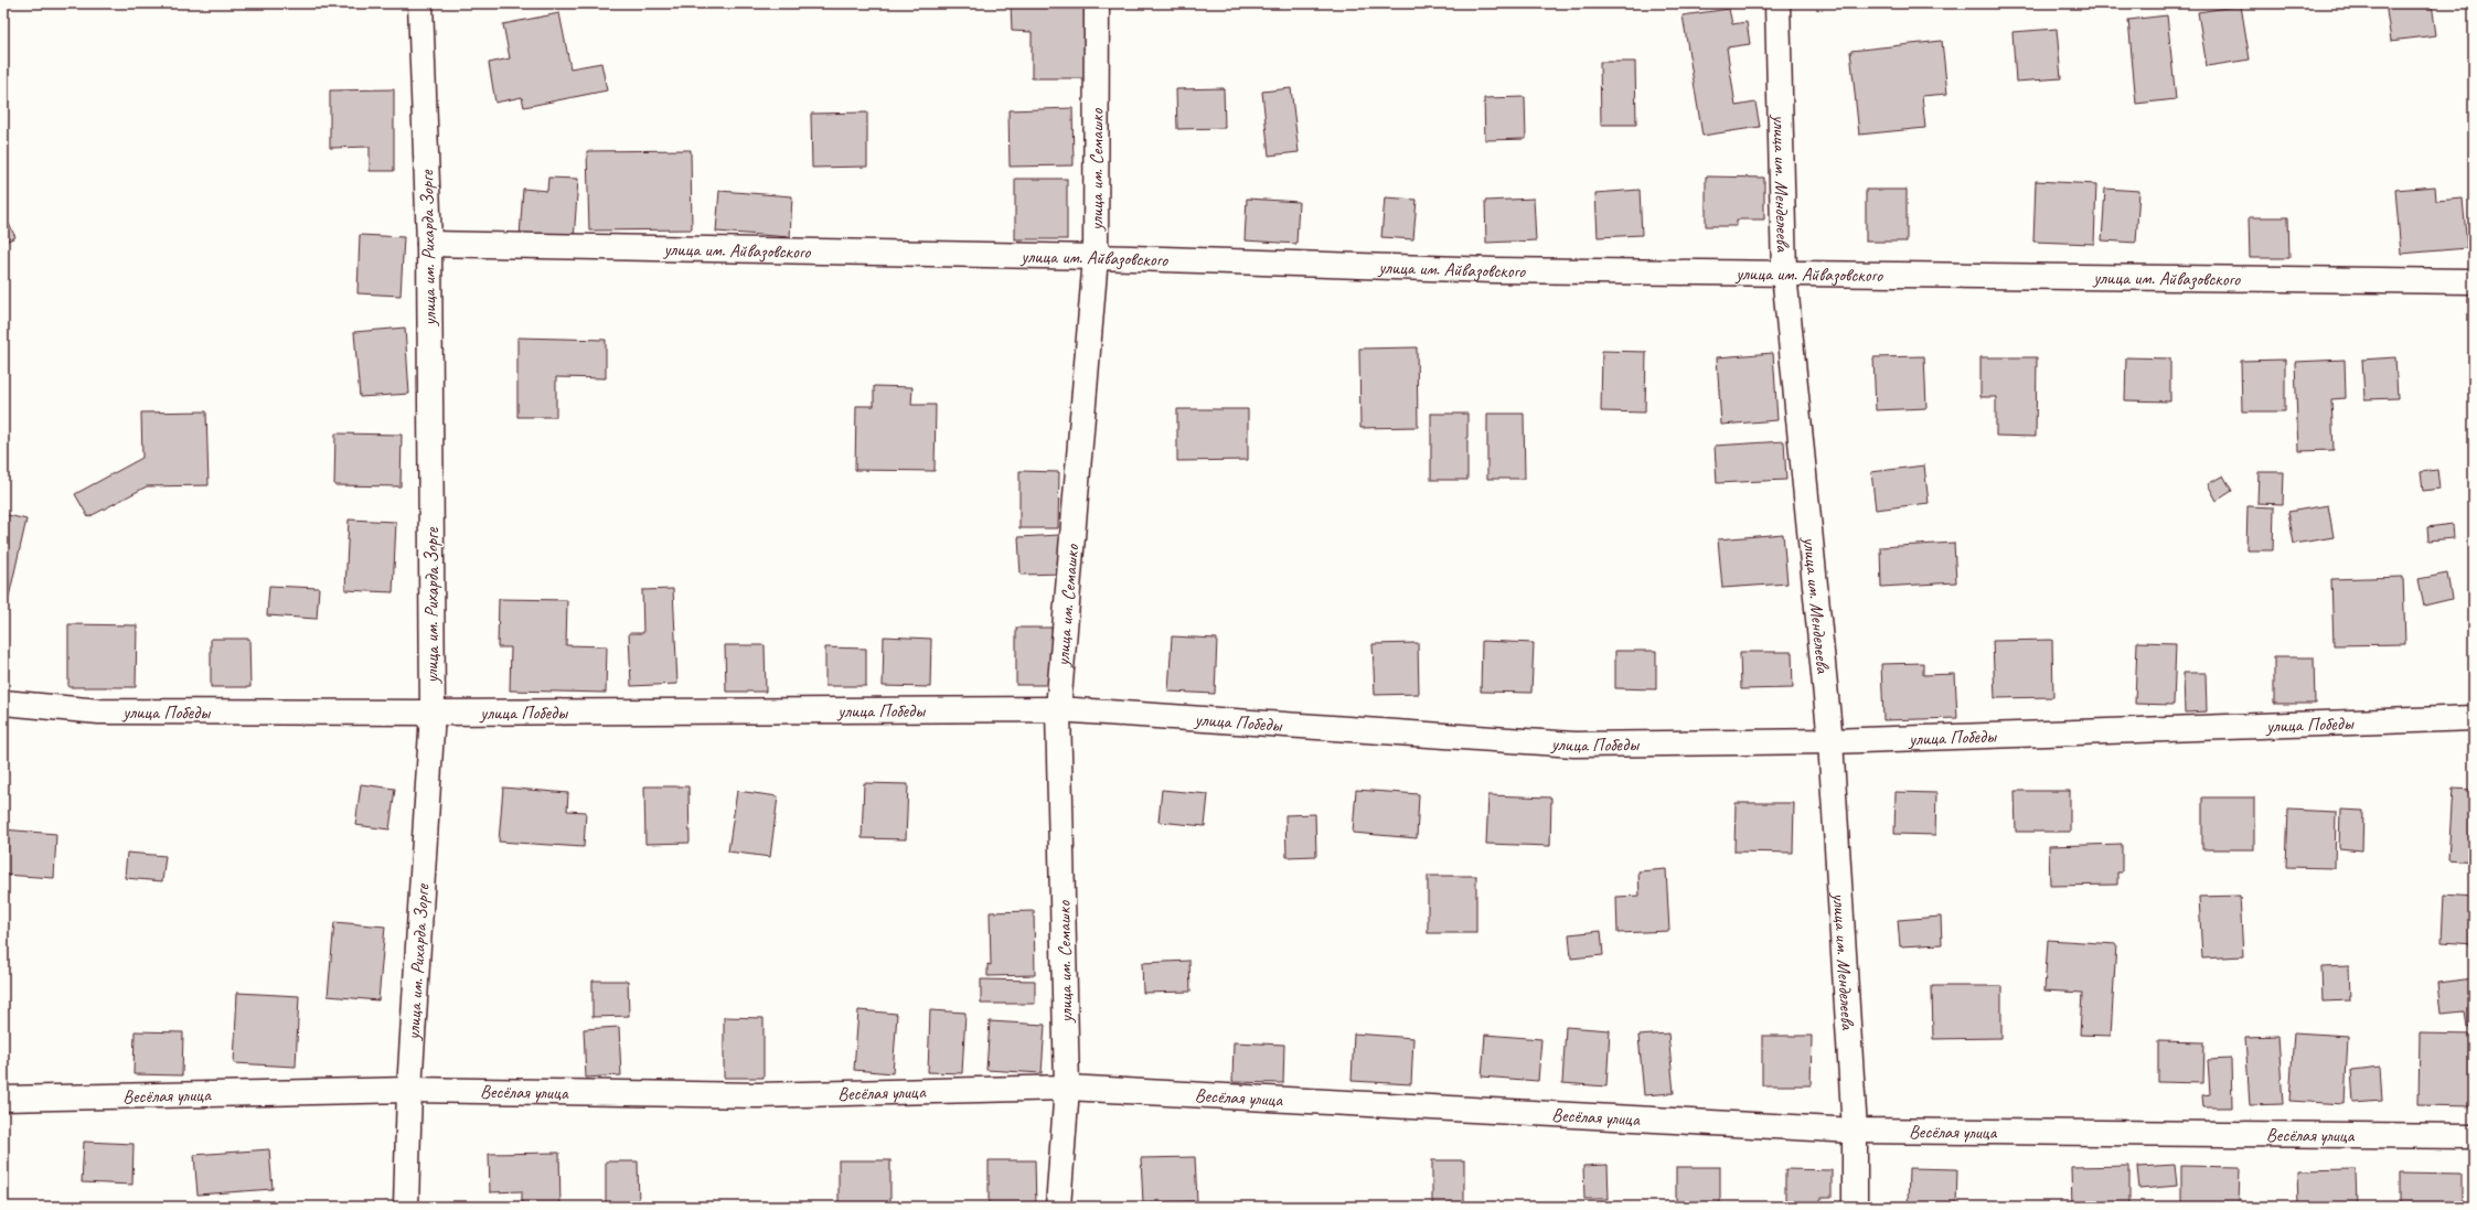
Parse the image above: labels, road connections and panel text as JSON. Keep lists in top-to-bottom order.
{
  "streets": {
    "street": [
      "улица им. Семашко",
      "улица им. Менделеева",
      "улица им. Рихарда Зорге",
      "улица им. Айвазовского",
      "улица Победы",
      "Весёлая улица"
    ]
  },
  "crossings": [
    ["улица им. Семашко", "улица им. Айвазовского"],
    ["улица им. Семашко", "улица Победы"],
    ["улица им. Семашко", "Весёлая улица"],
    ["улица им. Менделеева", "улица им. Айвазовского"],
    ["улица им. Менделеева", "улица Победы"],
    ["улица им. Менделеева", "Весёлая улица"],
    ["улица им. Рихарда Зорге", "улица им. Айвазовского"],
    ["улица им. Рихарда Зорге", "улица Победы"],
    ["улица им. Рихарда Зорге", "Весёлая улица"]
  ]
}
